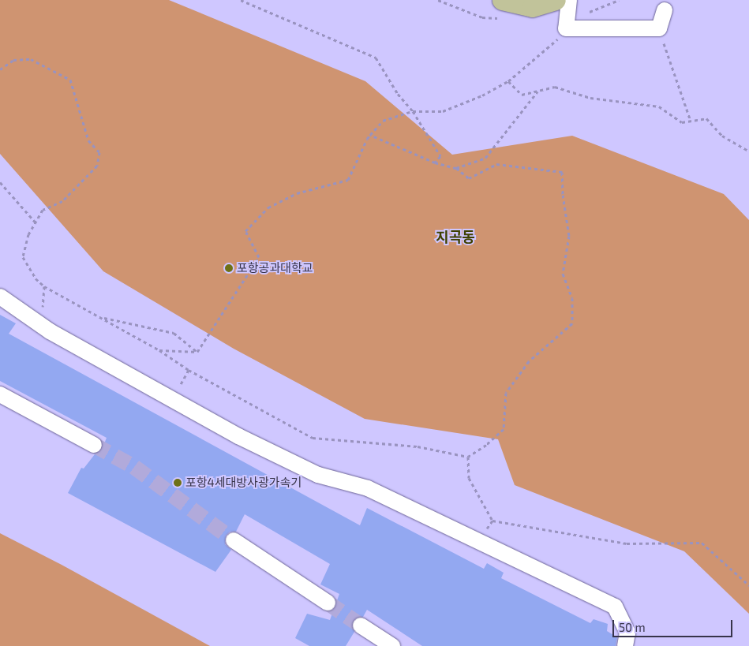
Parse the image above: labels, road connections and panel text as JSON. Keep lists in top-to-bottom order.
{
  "districts": ["지곡동"],
  "places": ["포항공과대학교", "포항4세대방사광가속기"],
  "scale_bar": "50 m"
}
